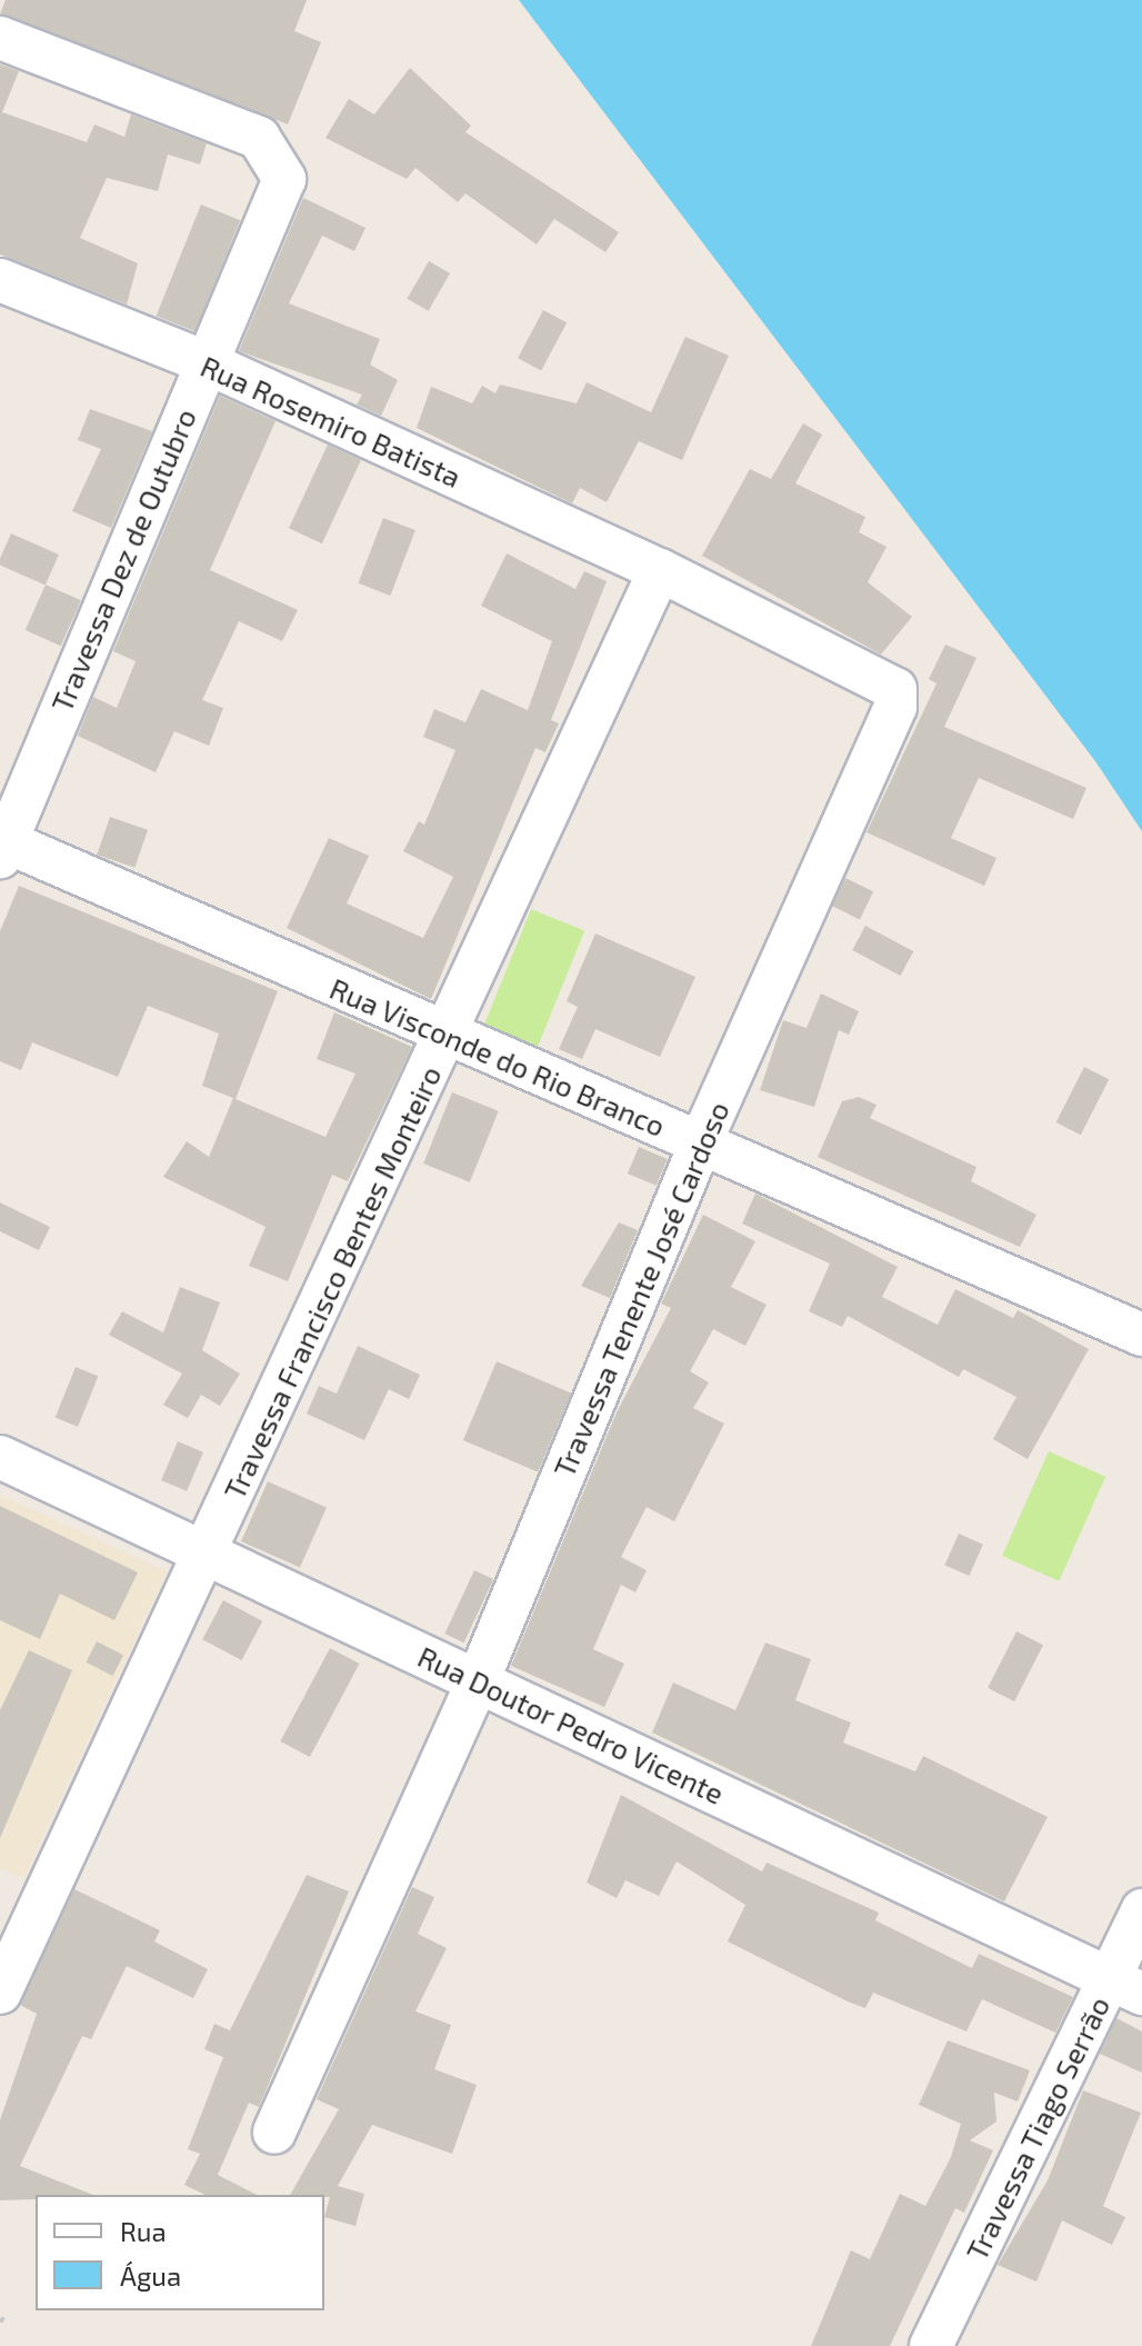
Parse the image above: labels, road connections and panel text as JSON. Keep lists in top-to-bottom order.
{
  "streets": {
    "street": [
      "Rua Rosemiro Batista",
      "Travessa Dez de Outubro",
      "Rua Visconde do Rio Branco",
      "Travessa Francisco Bentes Monteiro",
      "Travessa Tenente José Cardoso",
      "Rua Doutor Pedro Vicente",
      "Travessa Tiago Serrão"
    ]
  },
  "crossings": [
    ["Rua Rosemiro Batista", "Travessa Dez de Outubro"],
    ["Rua Rosemiro Batista", "Travessa Francisco Bentes Monteiro"],
    ["Rua Rosemiro Batista", "Travessa Tenente José Cardoso"],
    ["Travessa Dez de Outubro", "Rua Visconde do Rio Branco"],
    ["Rua Visconde do Rio Branco", "Travessa Francisco Bentes Monteiro"],
    ["Rua Visconde do Rio Branco", "Travessa Tenente José Cardoso"],
    ["Travessa Francisco Bentes Monteiro", "Travessa Tenente José Cardoso"],
    ["Travessa Francisco Bentes Monteiro", "Rua Doutor Pedro Vicente"],
    ["Travessa Tenente José Cardoso", "Rua Doutor Pedro Vicente"],
    ["Rua Doutor Pedro Vicente", "Travessa Tiago Serrão"]
  ],
  "legend": ["Rua", "Água"]
}
